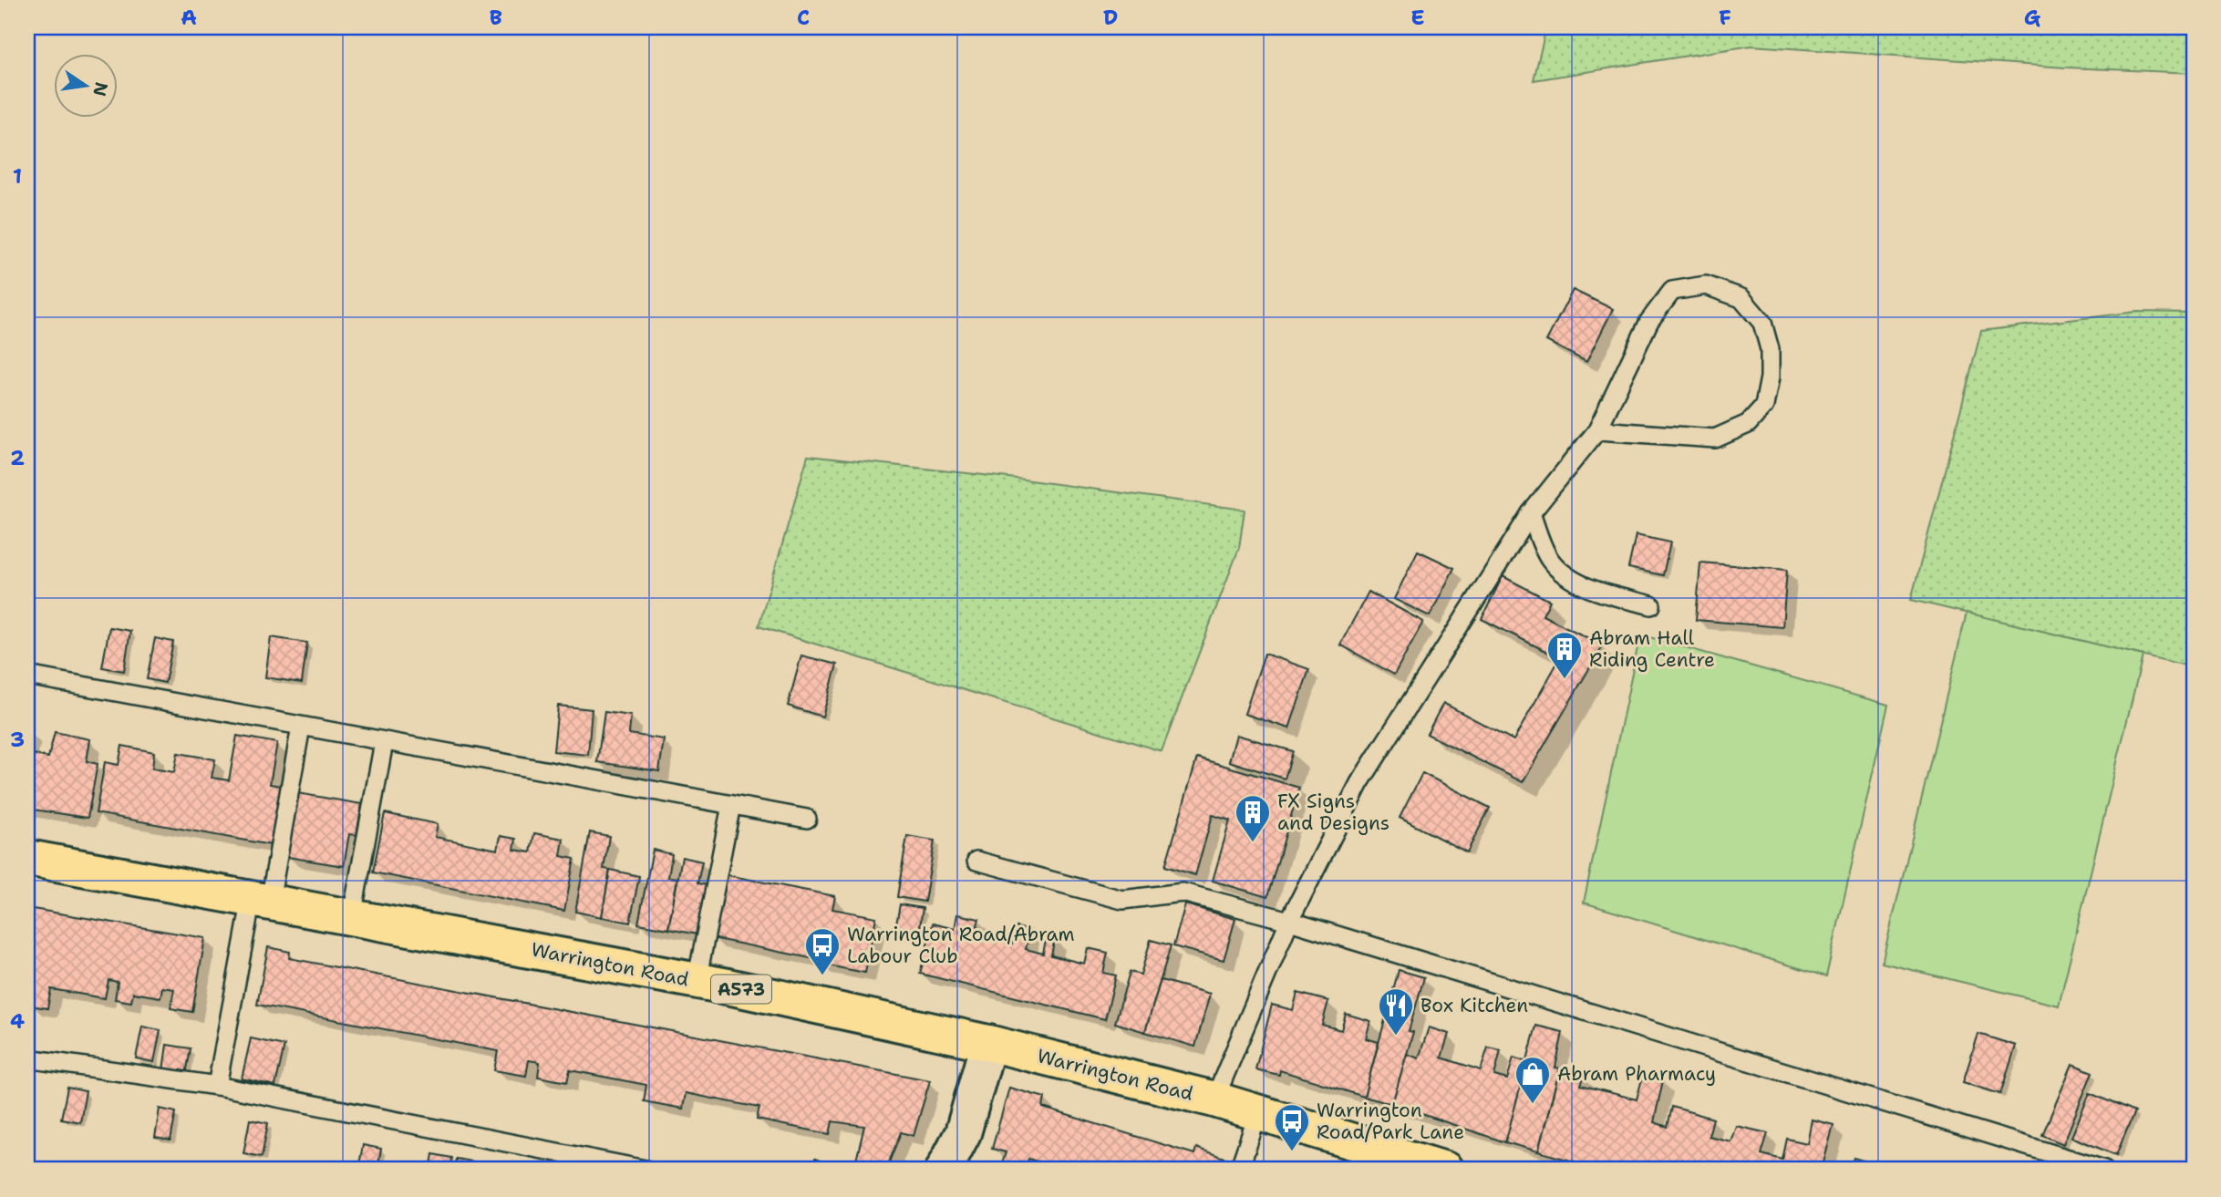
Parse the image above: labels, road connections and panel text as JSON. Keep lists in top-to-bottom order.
{
  "streets": {
    "main road": ["Warrington Road", "A573"]
  },
  "places": {
    "building": ["Abram Hall Riding Centre", "FX Signs and Designs"],
    "bus stop": ["Warrington Road/Abram Labour Club", "Warrington Road/Park Lane"],
    "restaurant": ["Box Kitchen"],
    "shop": ["Abram Pharmacy"]
  },
  "north": "right",
  "grid": {
    "columns": [
      "A",
      "B",
      "C",
      "D",
      "E",
      "F",
      "G"
    ],
    "rows": [
      "1",
      "2",
      "3",
      "4"
    ]
  }
}
